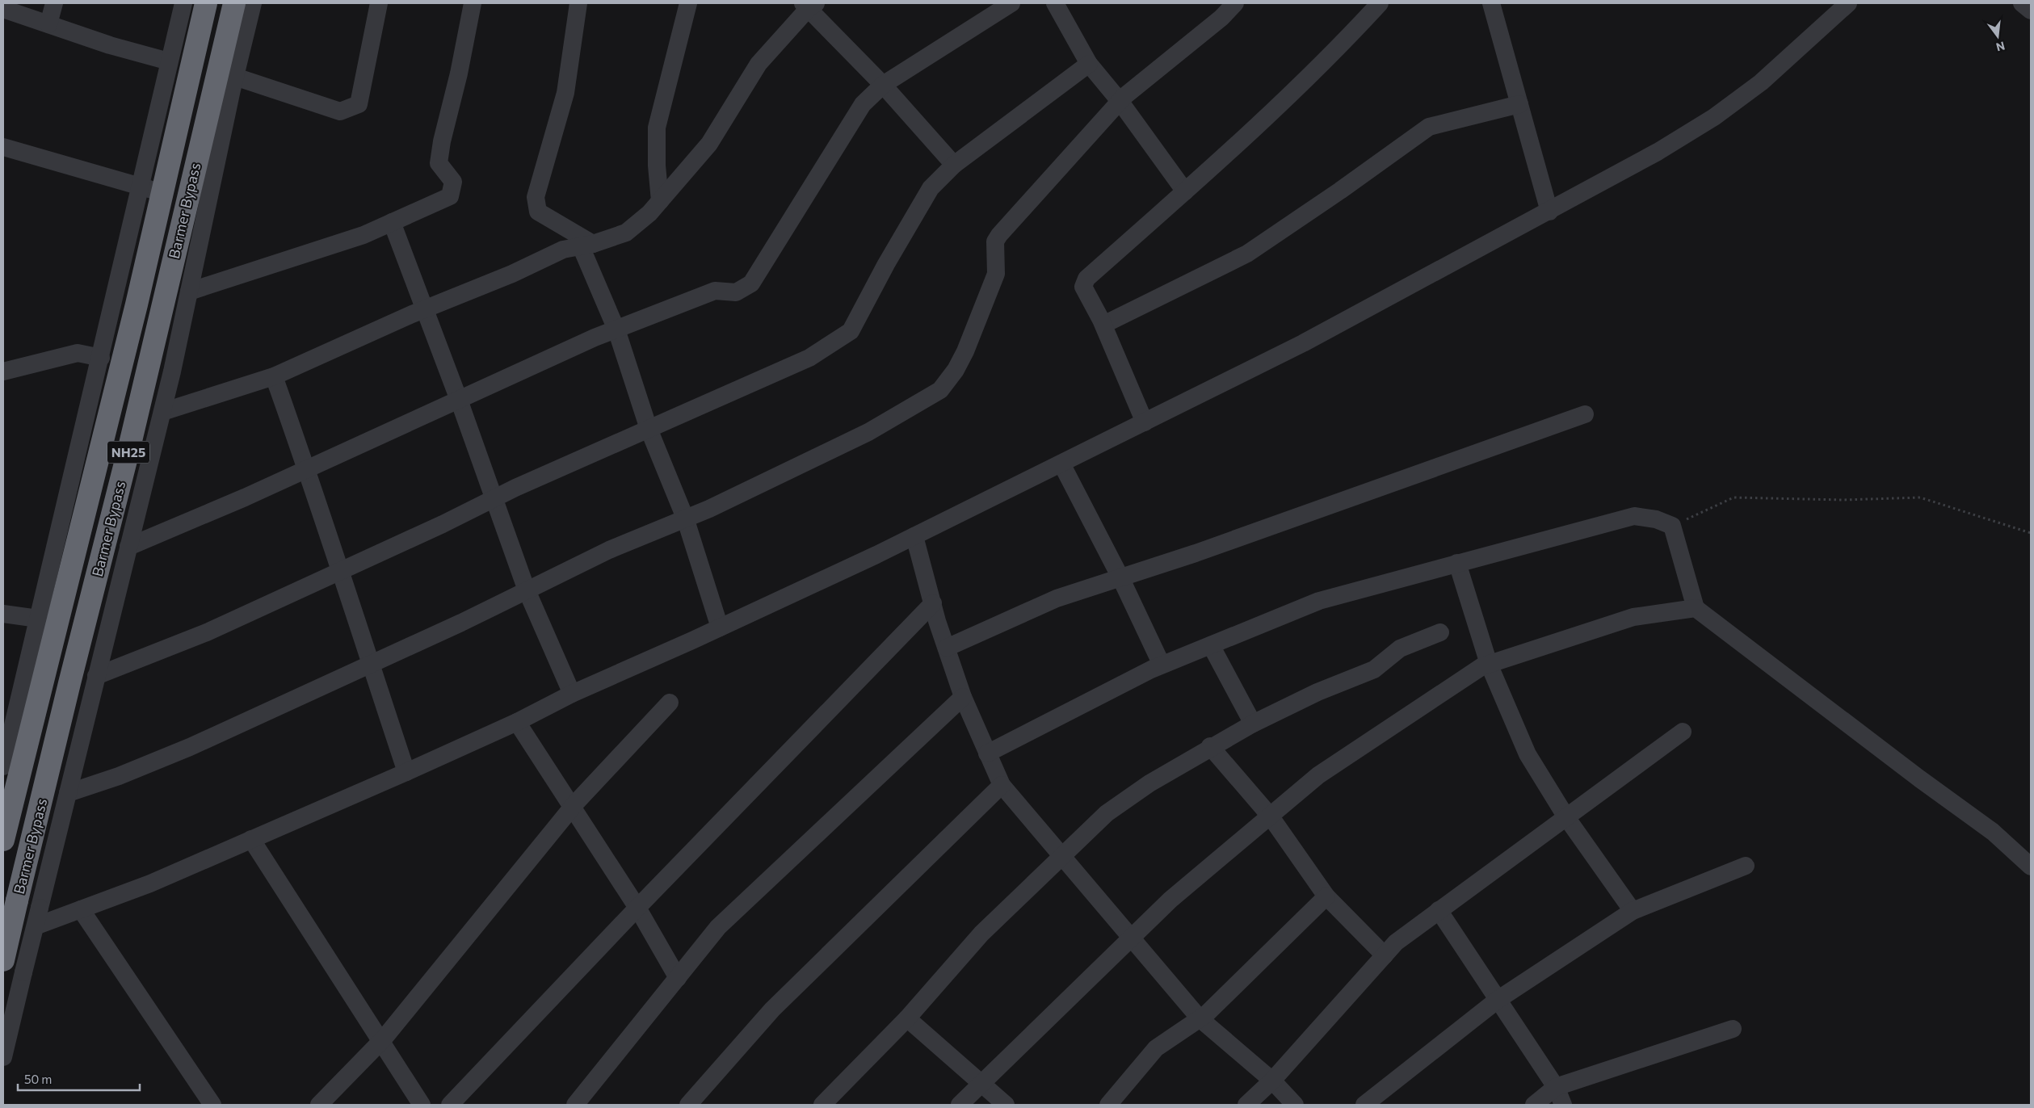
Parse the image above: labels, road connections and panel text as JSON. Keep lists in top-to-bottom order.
{
  "streets": {
    "highway": ["Barmer Bypass", "NH25"]
  },
  "scale_bar": "50 m",
  "north": "bottom"
}
